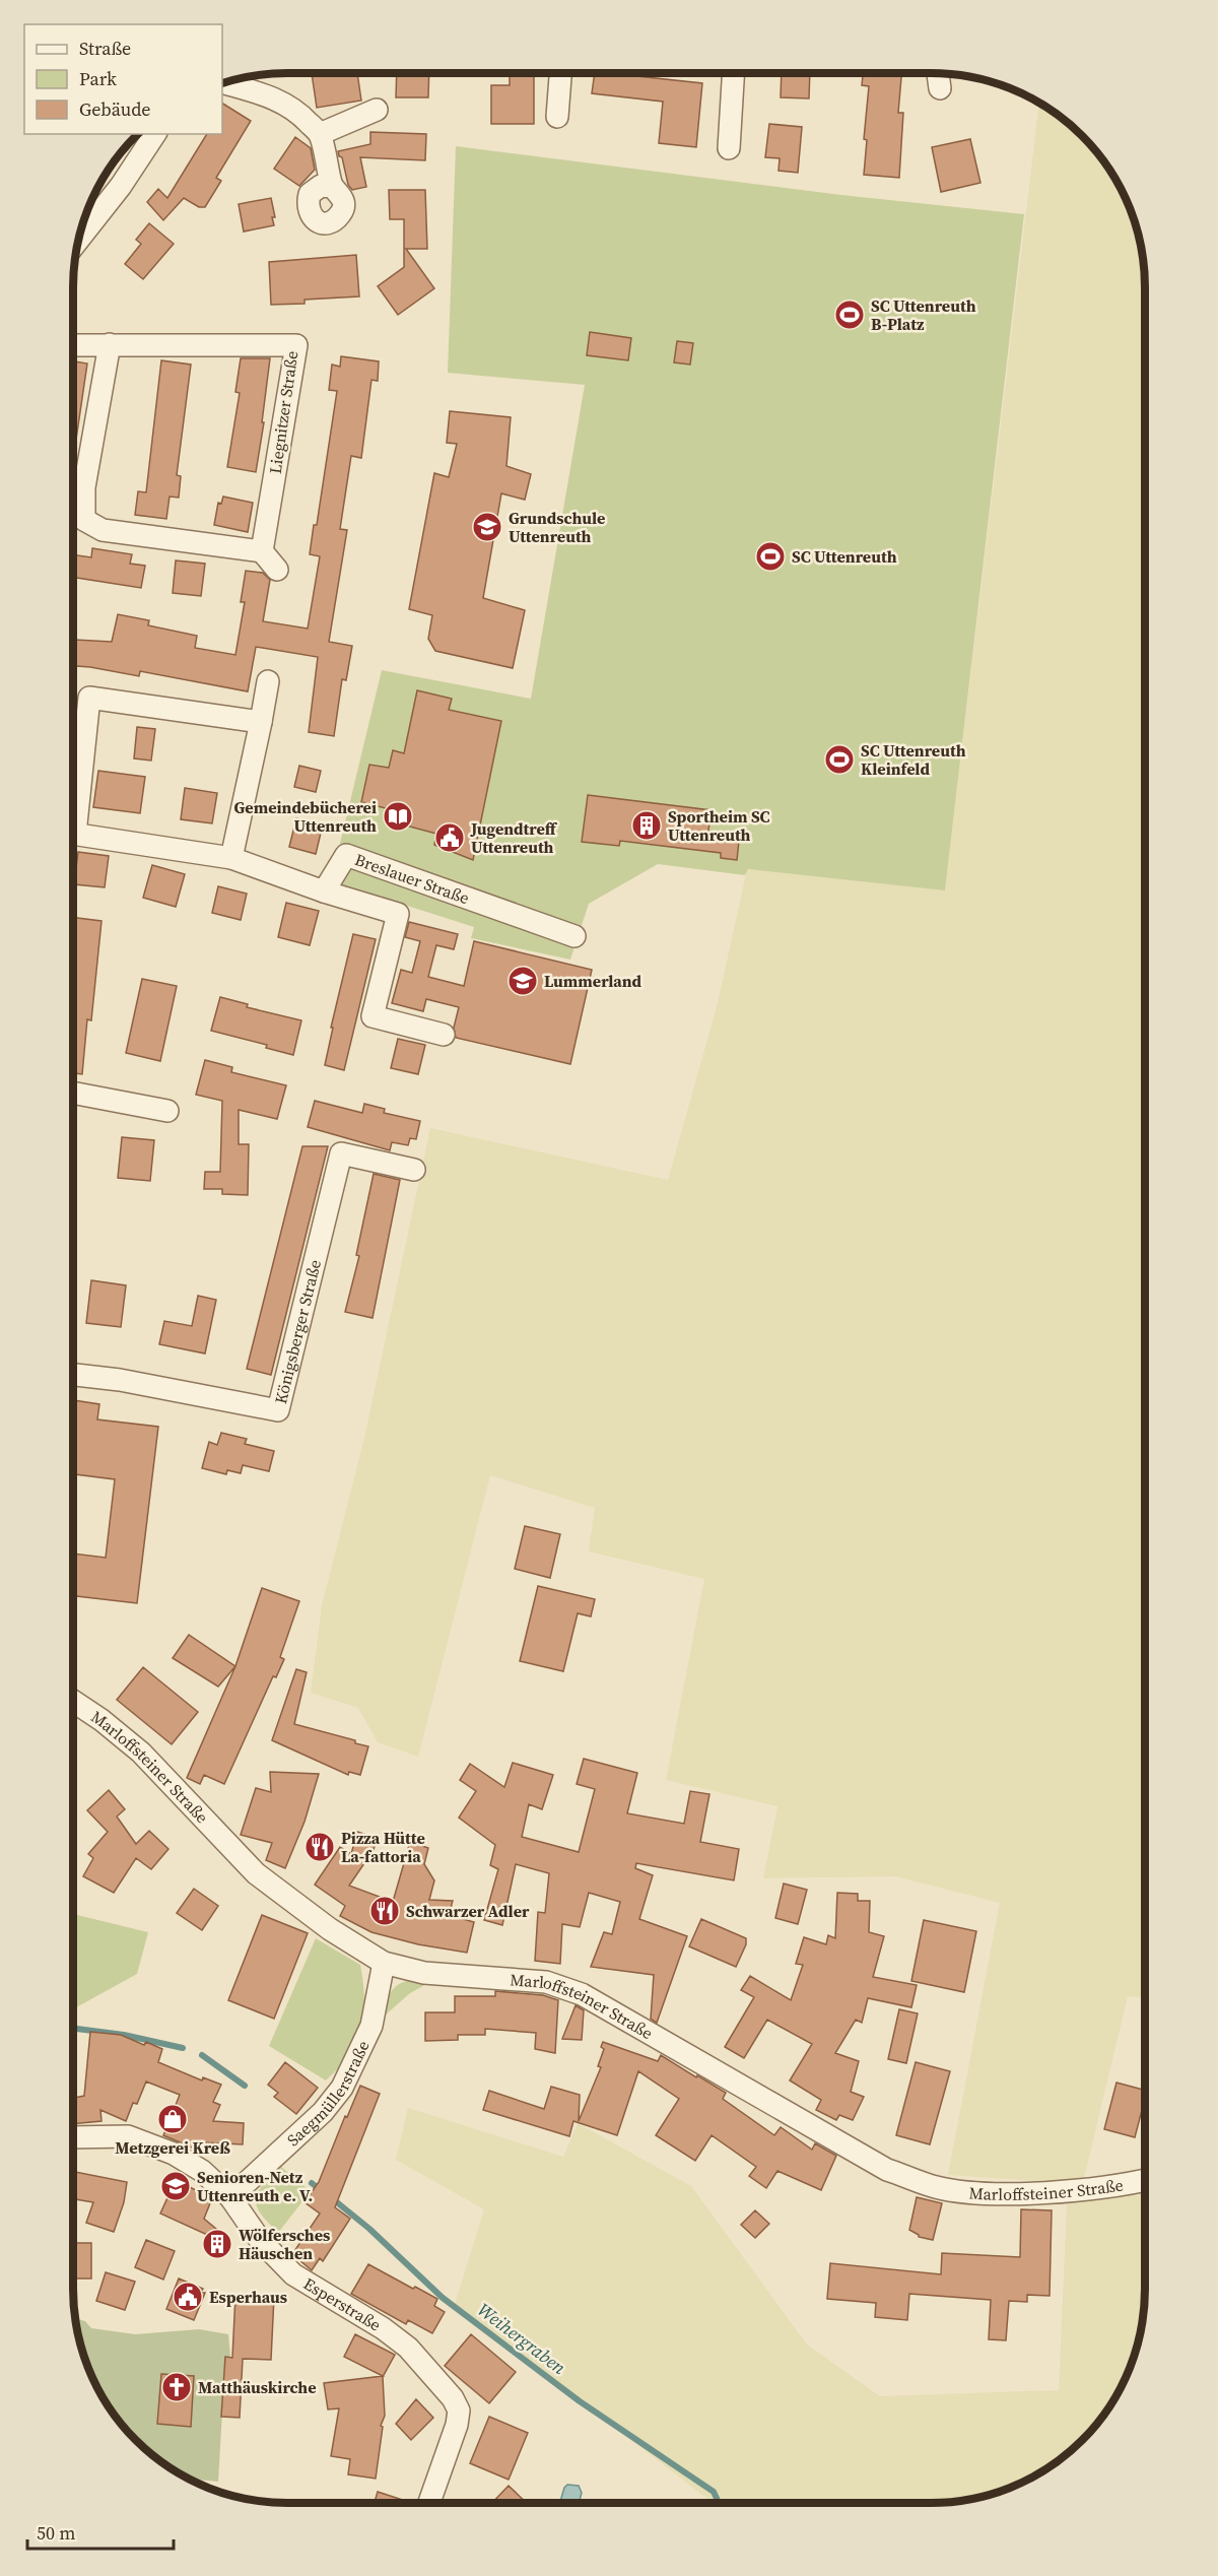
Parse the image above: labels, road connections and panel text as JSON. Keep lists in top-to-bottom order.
{
  "streets": {
    "street": [
      "Liegnitzer Straße",
      "Breslauer Straße",
      "Königsberger Straße",
      "Marloffsteiner Straße",
      "Saegmüllerstraße",
      "Esperstraße"
    ]
  },
  "crossings": [
    ["Marloffsteiner Straße", "Saegmüllerstraße"],
    ["Saegmüllerstraße", "Esperstraße"]
  ],
  "water": ["Weihergraben"],
  "places": {
    "sports": ["SC Uttenreuth B-Platz", "SC Uttenreuth", "SC Uttenreuth Kleinfeld"],
    "school or university": ["Grundschule Uttenreuth", "Lummerland", "Senioren-Netz Uttenreuth e. V."],
    "library": ["Gemeindebücherei Uttenreuth"],
    "building": ["Sportheim SC Uttenreuth", "Wölfersches Häuschen"],
    "public building": ["Jugendtreff Uttenreuth", "Esperhaus"],
    "restaurant": ["Pizza Hütte La-fattoria", "Schwarzer Adler"],
    "shop": ["Metzgerei Kreß"],
    "church": ["Matthäuskirche"]
  },
  "legend": ["Straße", "Park", "Gebäude"],
  "scale_bar": "50 m"
}
